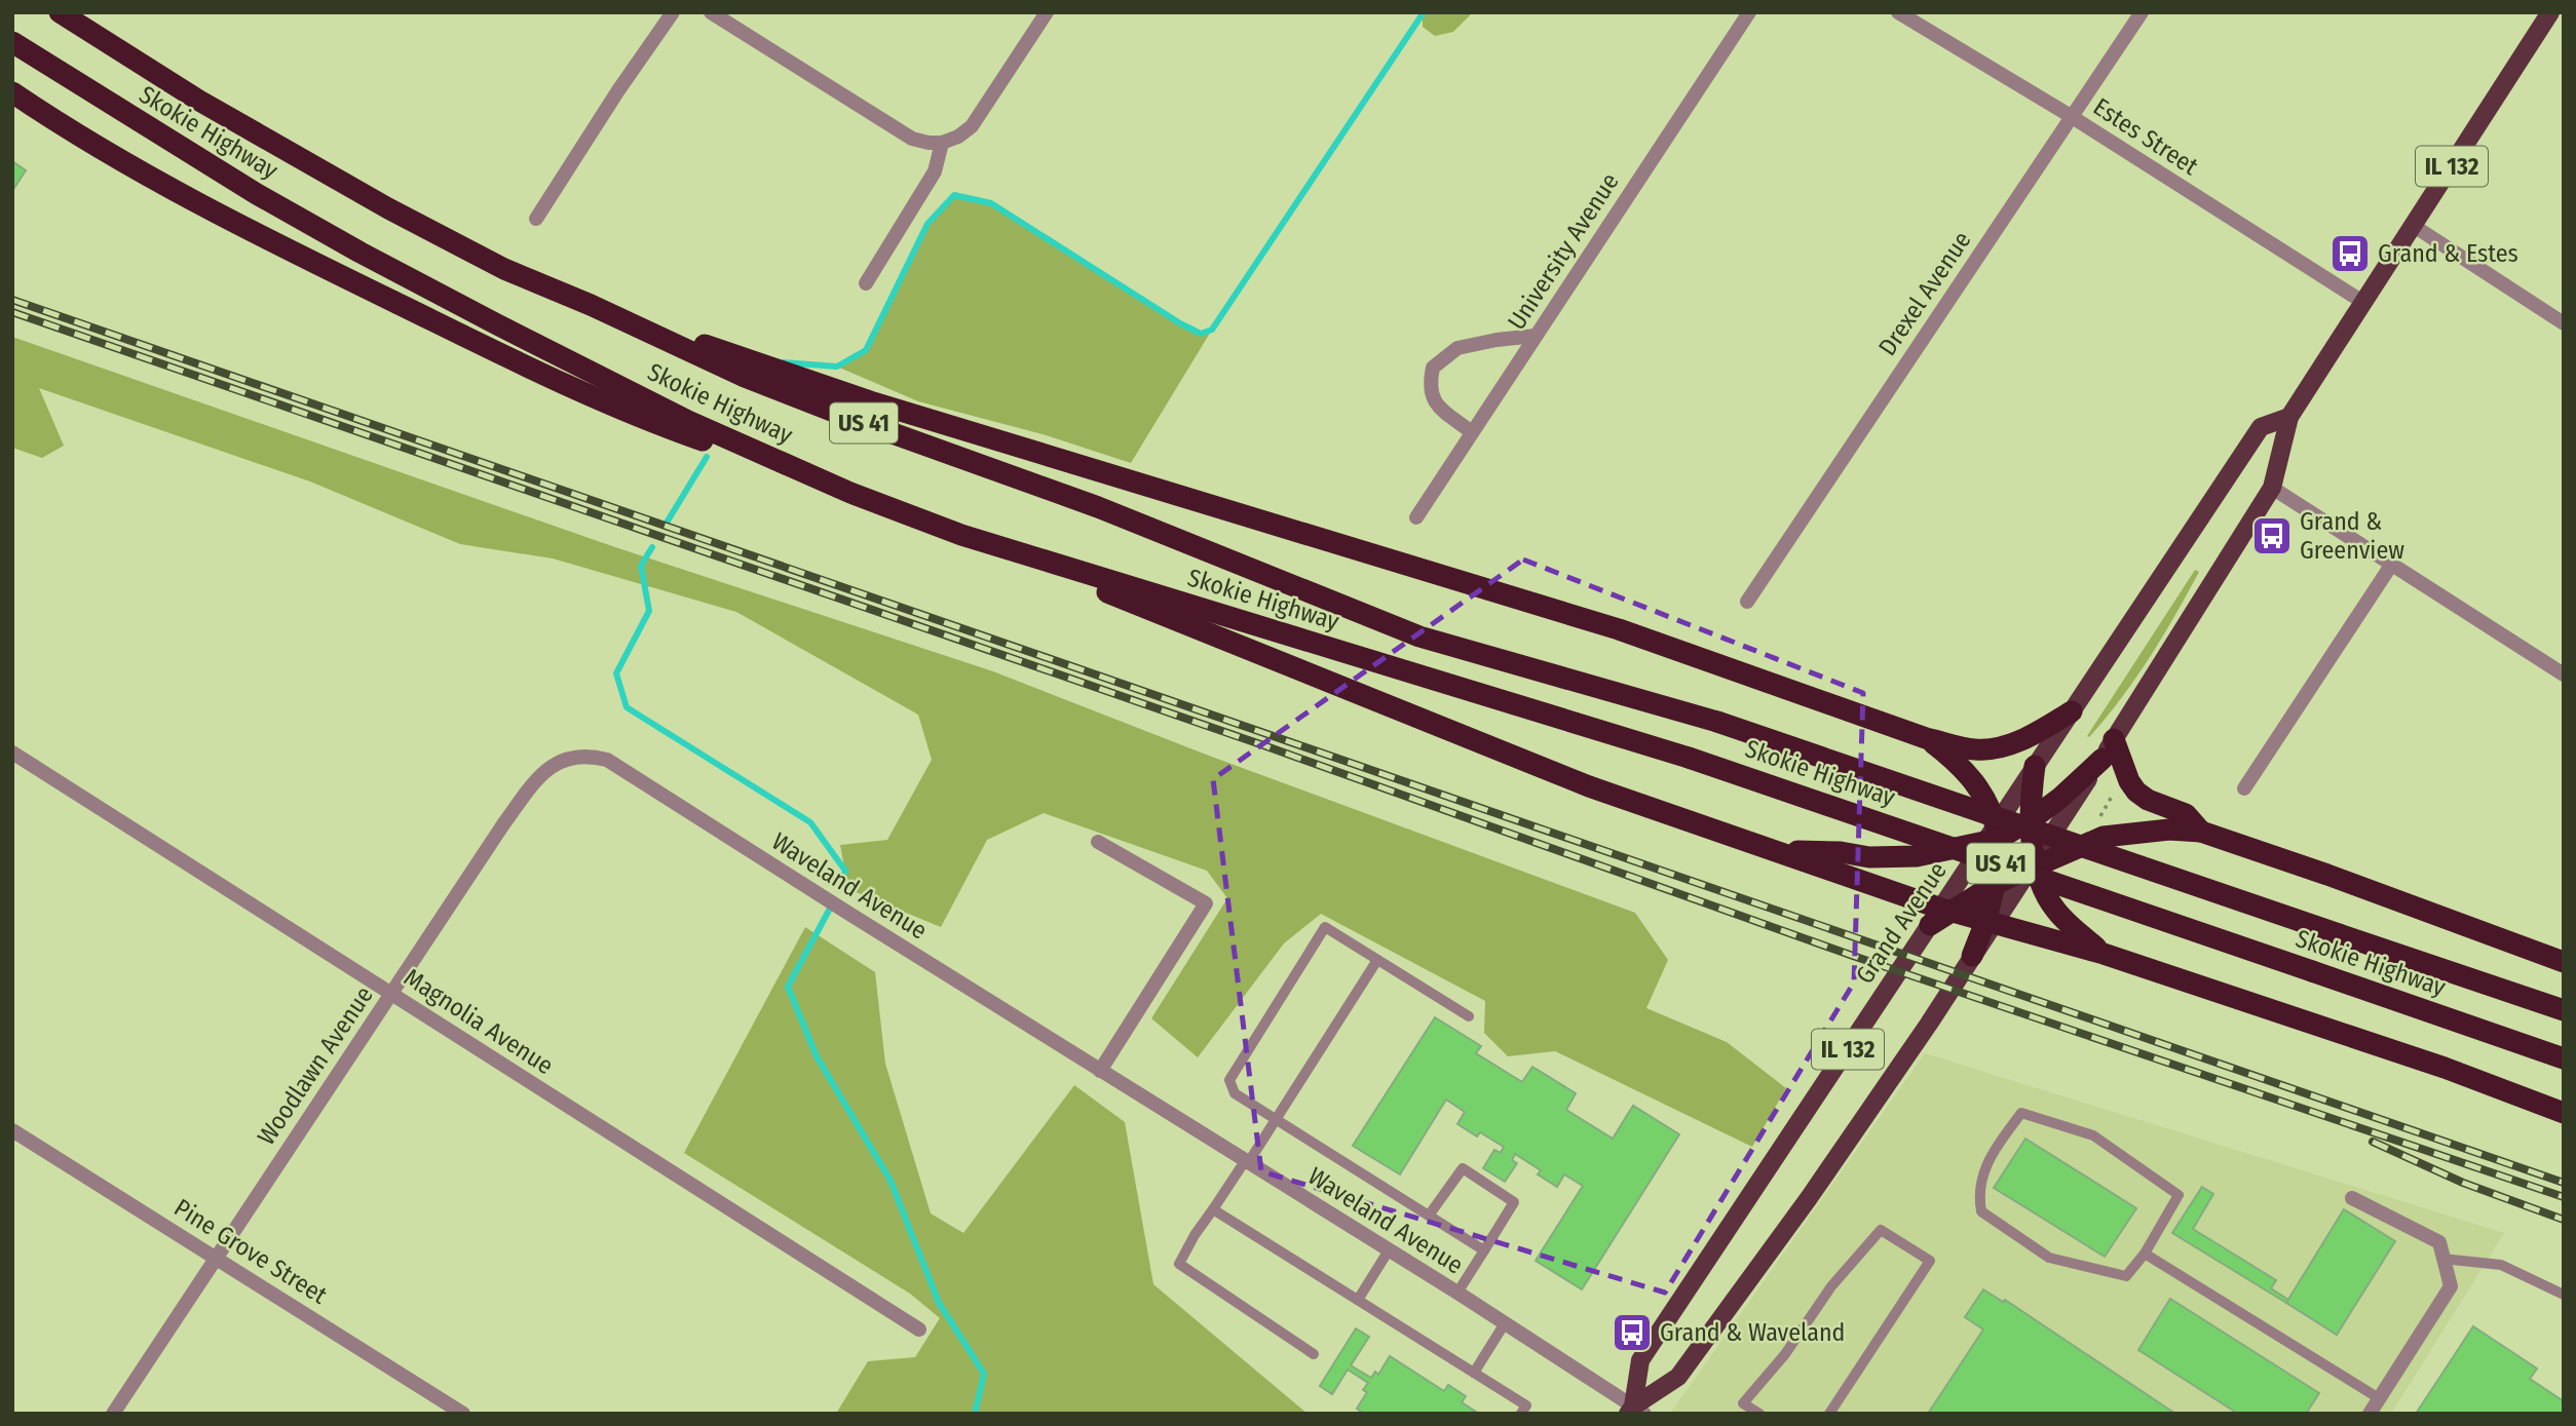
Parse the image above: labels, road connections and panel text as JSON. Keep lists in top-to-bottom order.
{
  "streets": {
    "highway": ["Skokie Highway", "US 41"],
    "main road": ["IL 132", "Grand Avenue"],
    "street": [
      "Estes Street",
      "University Avenue",
      "Drexel Avenue",
      "Waveland Avenue",
      "Magnolia Avenue",
      "Woodlawn Avenue",
      "Pine Grove Street"
    ]
  },
  "crossings": [
    ["Estes Street", "IL 132"],
    ["Estes Street", "Drexel Avenue"],
    ["IL 132", "Waveland Avenue"],
    ["IL 132", "Grand Avenue"],
    ["Waveland Avenue", "Grand Avenue"],
    ["Waveland Avenue", "Woodlawn Avenue"],
    ["Magnolia Avenue", "Woodlawn Avenue"],
    ["Woodlawn Avenue", "Pine Grove Street"]
  ],
  "places": {
    "bus stop": ["Grand & Estes", "Grand & Greenview", "Grand & Waveland"]
  }
}
